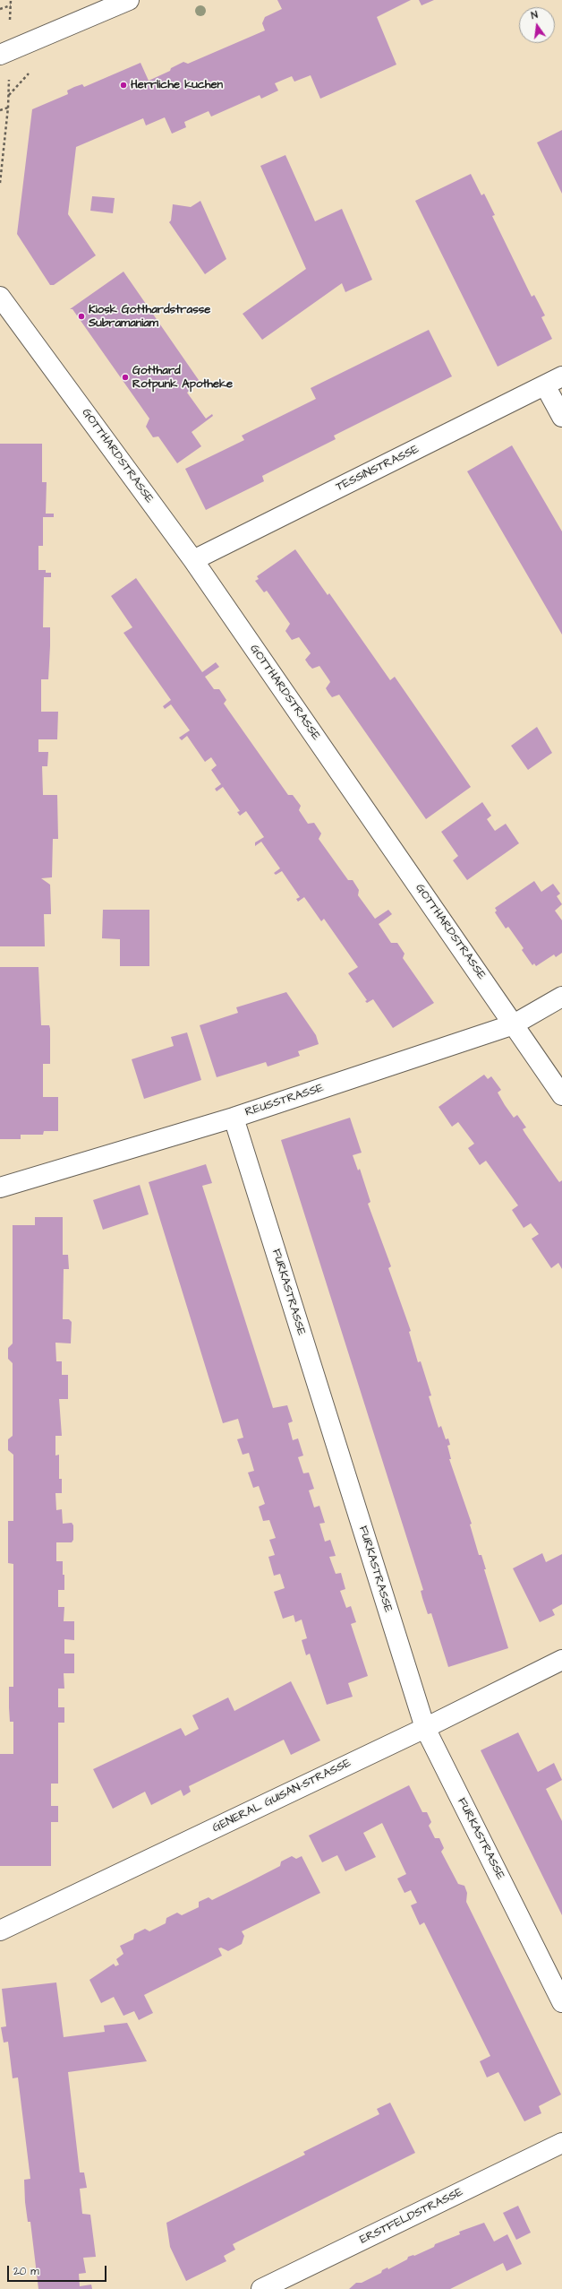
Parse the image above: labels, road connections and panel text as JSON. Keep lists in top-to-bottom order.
{
  "streets": {
    "street": [
      "GOTTHARDSTRASSE",
      "TESSINSTRASSE",
      "REUSSTRASSE",
      "FURKASTRASSE",
      "GENERAL GUISAN-STRASSE",
      "ERSTFELDSTRASSE"
    ]
  },
  "crossings": [
    ["GOTTHARDSTRASSE", "TESSINSTRASSE"],
    ["GOTTHARDSTRASSE", "REUSSTRASSE"],
    ["REUSSTRASSE", "FURKASTRASSE"],
    ["FURKASTRASSE", "GENERAL GUISAN-STRASSE"]
  ],
  "places": ["Herrliche kuchen", "Kiosk Gotthardstrasse Subramaniam", "Gotthard Rotpunk Apotheke"],
  "scale_bar": "20 m",
  "north": "top"
}
